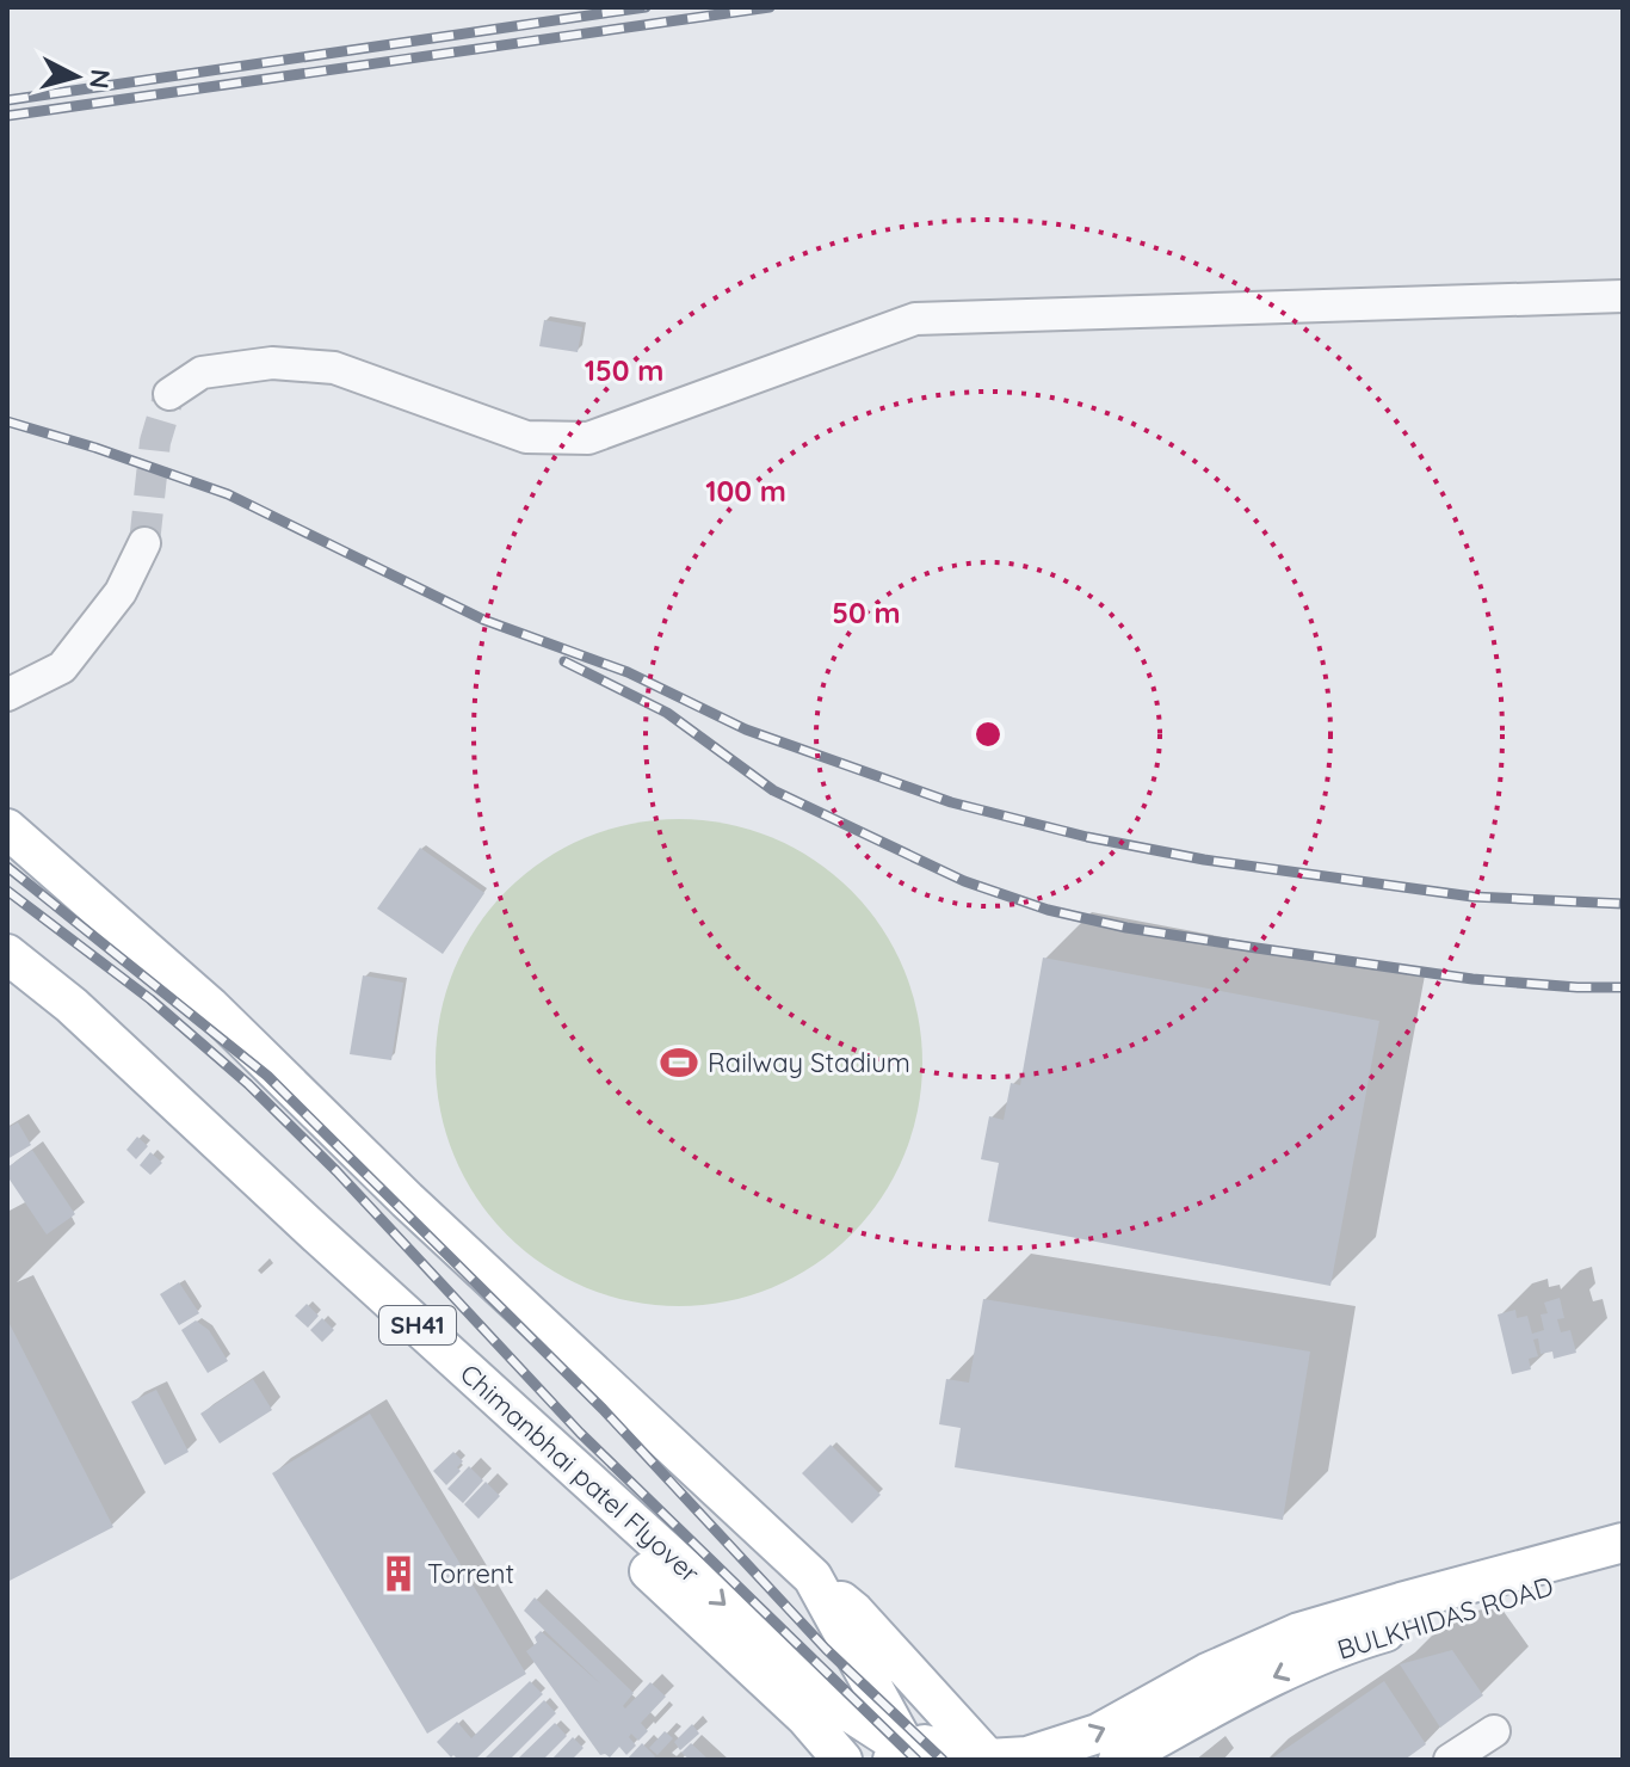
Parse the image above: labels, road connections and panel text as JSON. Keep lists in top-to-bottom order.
{
  "streets": {
    "main road": ["SH41", "Chimanbhai patel Flyover", "BULKHIDAS ROAD"]
  },
  "places": {
    "sports": ["Railway Stadium"],
    "building": ["Torrent"]
  },
  "north": "right",
  "rings": ["150 m", "100 m", "50 m"]
}
